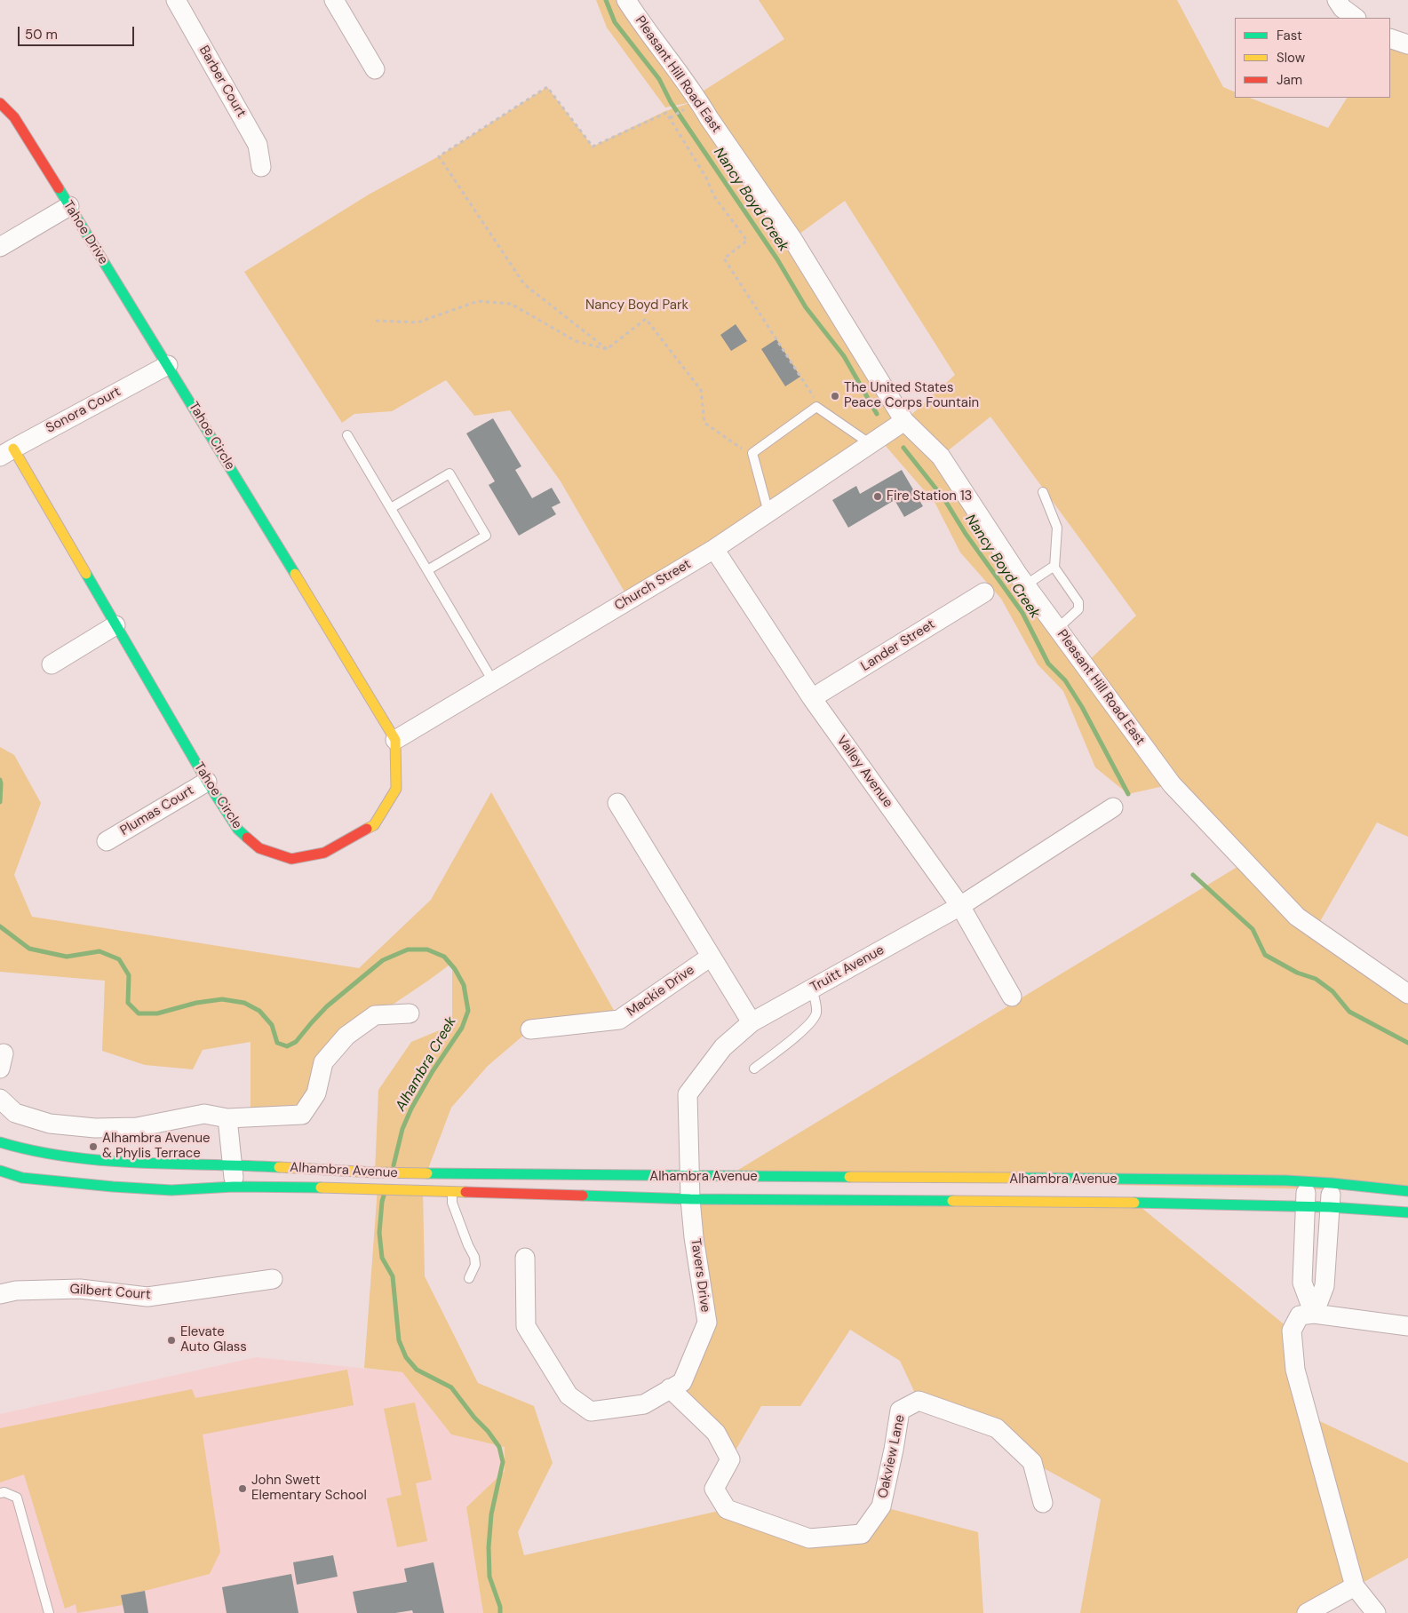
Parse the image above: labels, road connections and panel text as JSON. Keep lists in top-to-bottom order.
{
  "streets": {
    "main road": ["Tahoe Drive", "Tahoe Circle", "Alhambra Avenue"],
    "street": [
      "Pleasant Hill Road East",
      "Barber Court",
      "Sonora Court",
      "Church Street",
      "Lander Street",
      "Valley Avenue",
      "Plumas Court",
      "Truitt Avenue",
      "Mackie Drive",
      "Tavers Drive",
      "Gilbert Court",
      "Oakview Lane"
    ]
  },
  "crossings": [
    ["Pleasant Hill Road East", "Church Street"],
    ["Tahoe Drive", "Sonora Court"],
    ["Tahoe Drive", "Tahoe Circle"],
    ["Sonora Court", "Tahoe Circle"],
    ["Tahoe Circle", "Church Street"],
    ["Tahoe Circle", "Plumas Court"],
    ["Church Street", "Valley Avenue"],
    ["Lander Street", "Valley Avenue"],
    ["Valley Avenue", "Truitt Avenue"],
    ["Truitt Avenue", "Alhambra Avenue"],
    ["Truitt Avenue", "Tavers Drive"],
    ["Alhambra Avenue", "Tavers Drive"],
    ["Tavers Drive", "Oakview Lane"]
  ],
  "water": ["Nancy Boyd Creek", "Alhambra Creek"],
  "parks": ["Nancy Boyd Park"],
  "places": [
    "The United States Peace Corps Fountain",
    "Fire Station 13",
    "Alhambra Avenue & Phylis Terrace",
    "Elevate Auto Glass",
    "John Swett Elementary School"
  ],
  "legend": ["Fast", "Slow", "Jam"],
  "scale_bar": "50 m"
}
